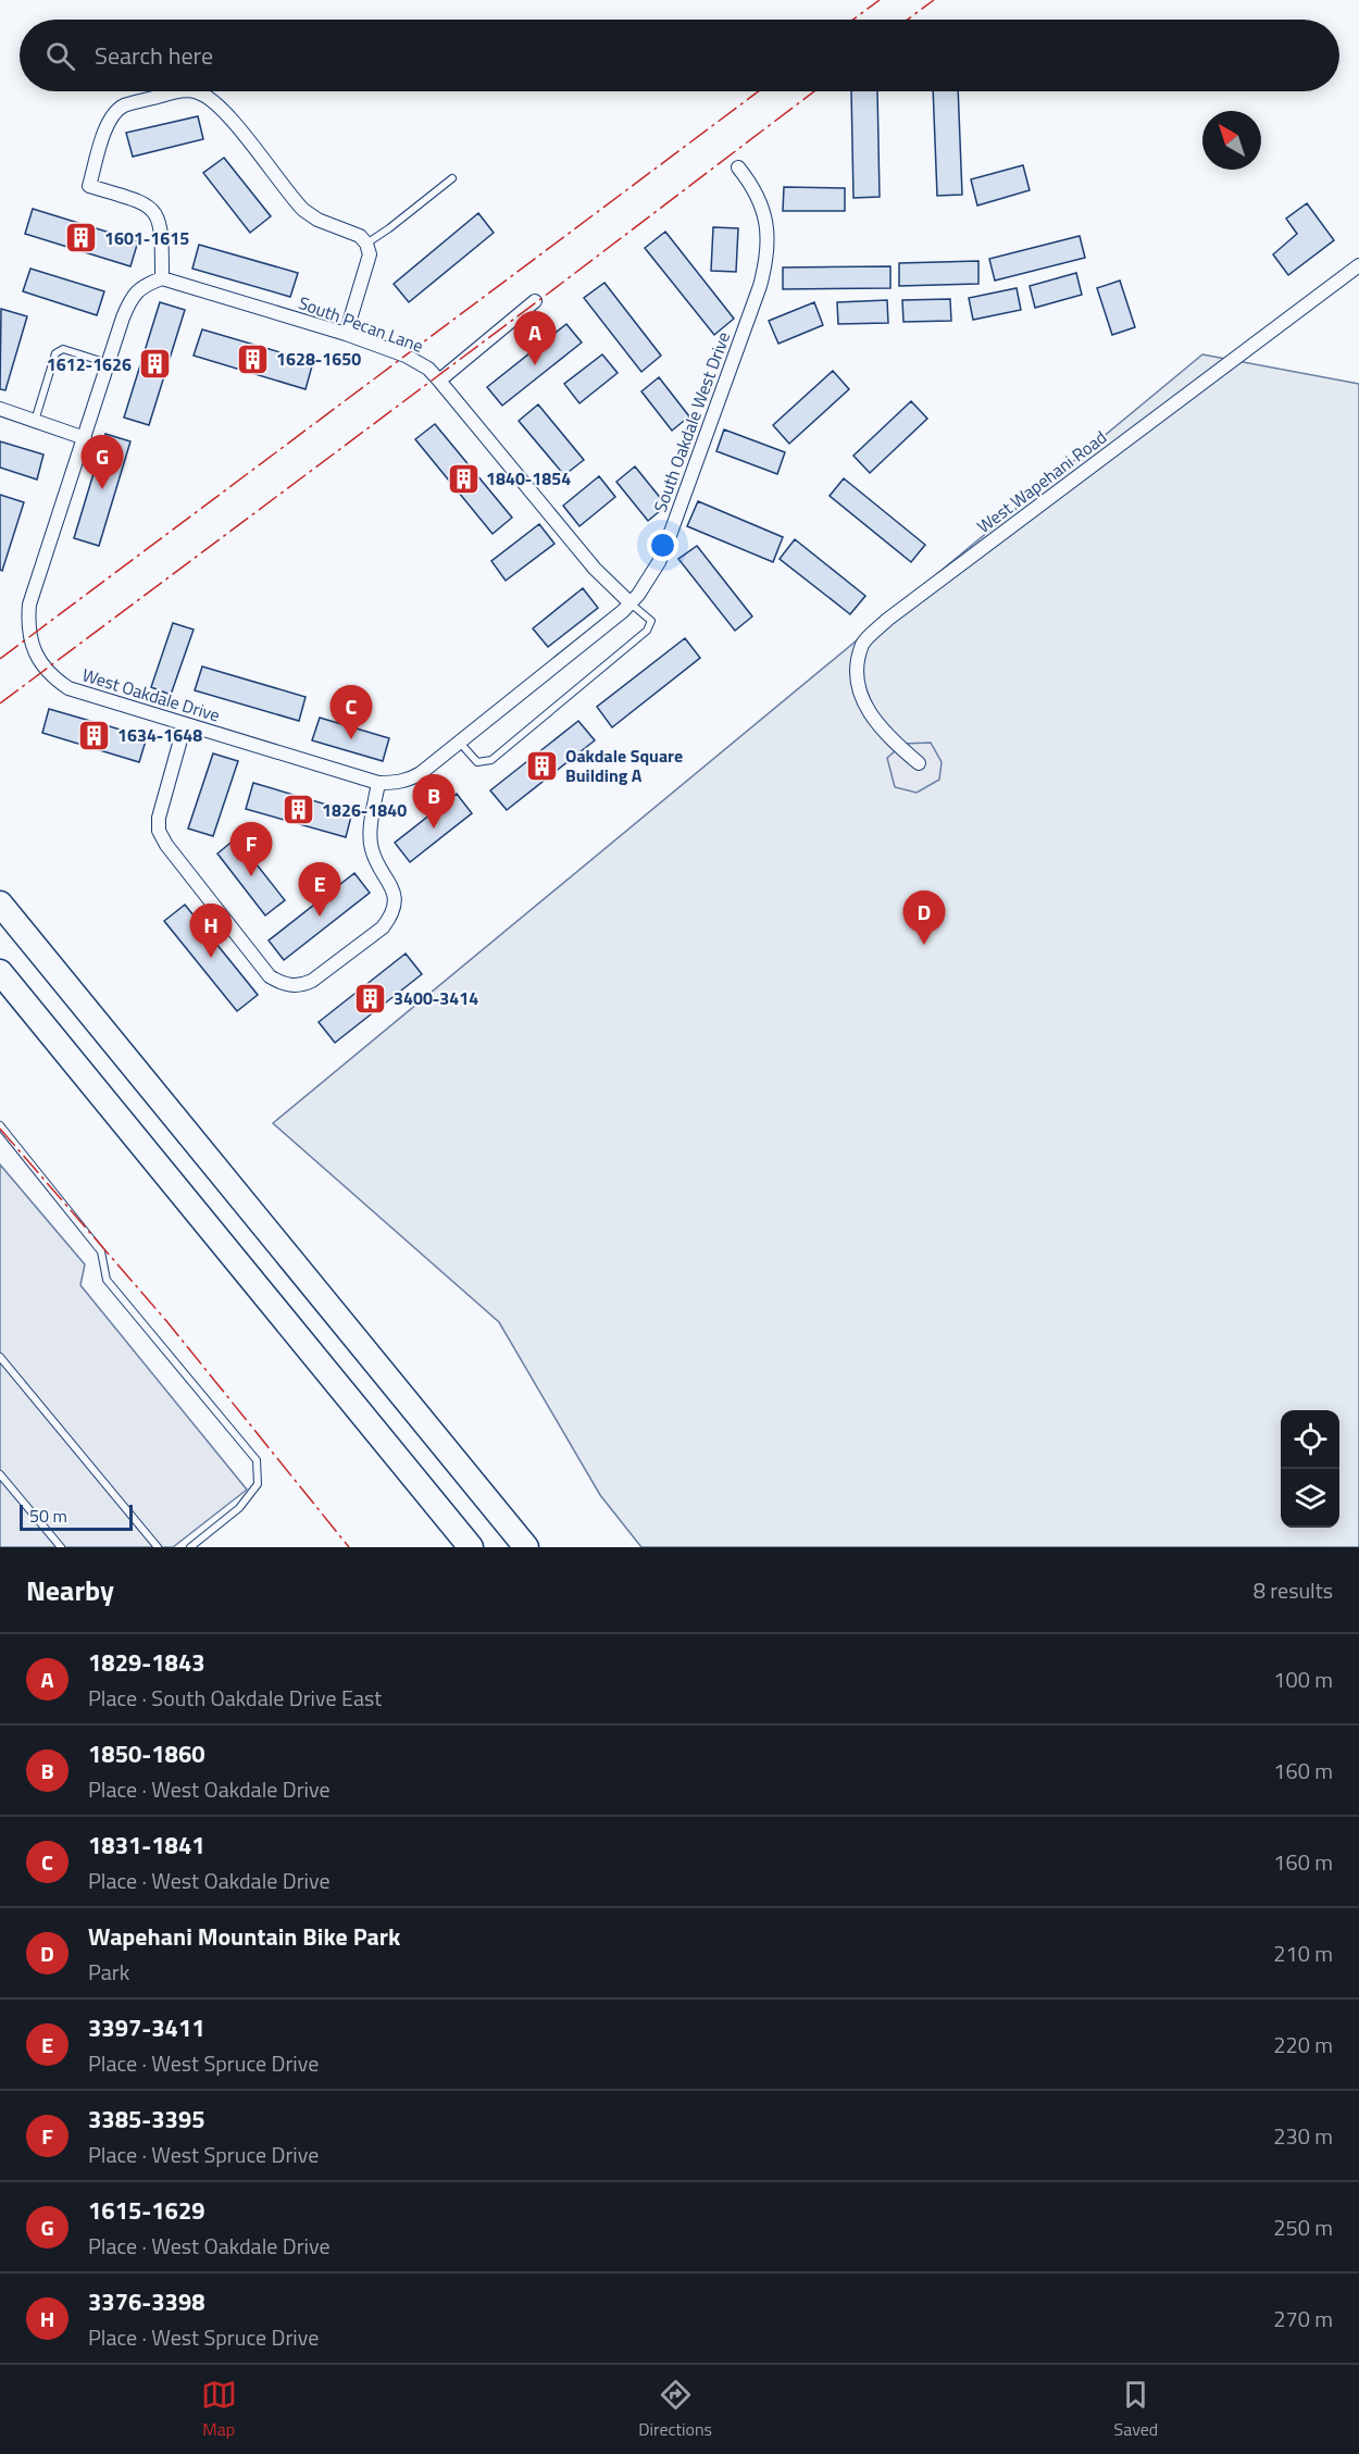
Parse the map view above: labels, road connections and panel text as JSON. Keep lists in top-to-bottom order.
{
  "streets": {
    "street": [
      "South Pecan Lane",
      "South Oakdale West Drive",
      "West Wapehani Road",
      "West Oakdale Drive"
    ]
  },
  "crossings": [
    ["South Pecan Lane", "South Oakdale West Drive"],
    ["South Oakdale West Drive", "West Oakdale Drive"]
  ],
  "places": {
    "building": [
      "1601-1615",
      "1628-1650",
      "1612-1626",
      "1840-1854",
      "1634-1648",
      "Oakdale Square Building A",
      "1826-1840",
      "3400-3414"
    ]
  },
  "scale_bar": "50 m",
  "north": "top left",
  "page": {
    "search": "Search here",
    "pins": [
      "A",
      "G",
      "C",
      "B",
      "F",
      "E",
      "D",
      "H"
    ],
    "scale": "50 m",
    "heading": ["Nearby", "8 results"],
    "list": [
      {
        "mark": "A",
        "name": "1829-1843",
        "note": "Place · South Oakdale Drive East",
        "value": "100 m"
      },
      {
        "mark": "B",
        "name": "1850-1860",
        "note": "Place · West Oakdale Drive",
        "value": "160 m"
      },
      {
        "mark": "C",
        "name": "1831-1841",
        "note": "Place · West Oakdale Drive",
        "value": "160 m"
      },
      {
        "mark": "D",
        "name": "Wapehani Mountain Bike Park",
        "note": "Park",
        "value": "210 m"
      },
      {
        "mark": "E",
        "name": "3397-3411",
        "note": "Place · West Spruce Drive",
        "value": "220 m"
      },
      {
        "mark": "F",
        "name": "3385-3395",
        "note": "Place · West Spruce Drive",
        "value": "230 m"
      },
      {
        "mark": "G",
        "name": "1615-1629",
        "note": "Place · West Oakdale Drive",
        "value": "250 m"
      },
      {
        "mark": "H",
        "name": "3376-3398",
        "note": "Place · West Spruce Drive",
        "value": "270 m"
      }
    ],
    "nav": ["Map", "Directions", "Saved"]
  }
}
